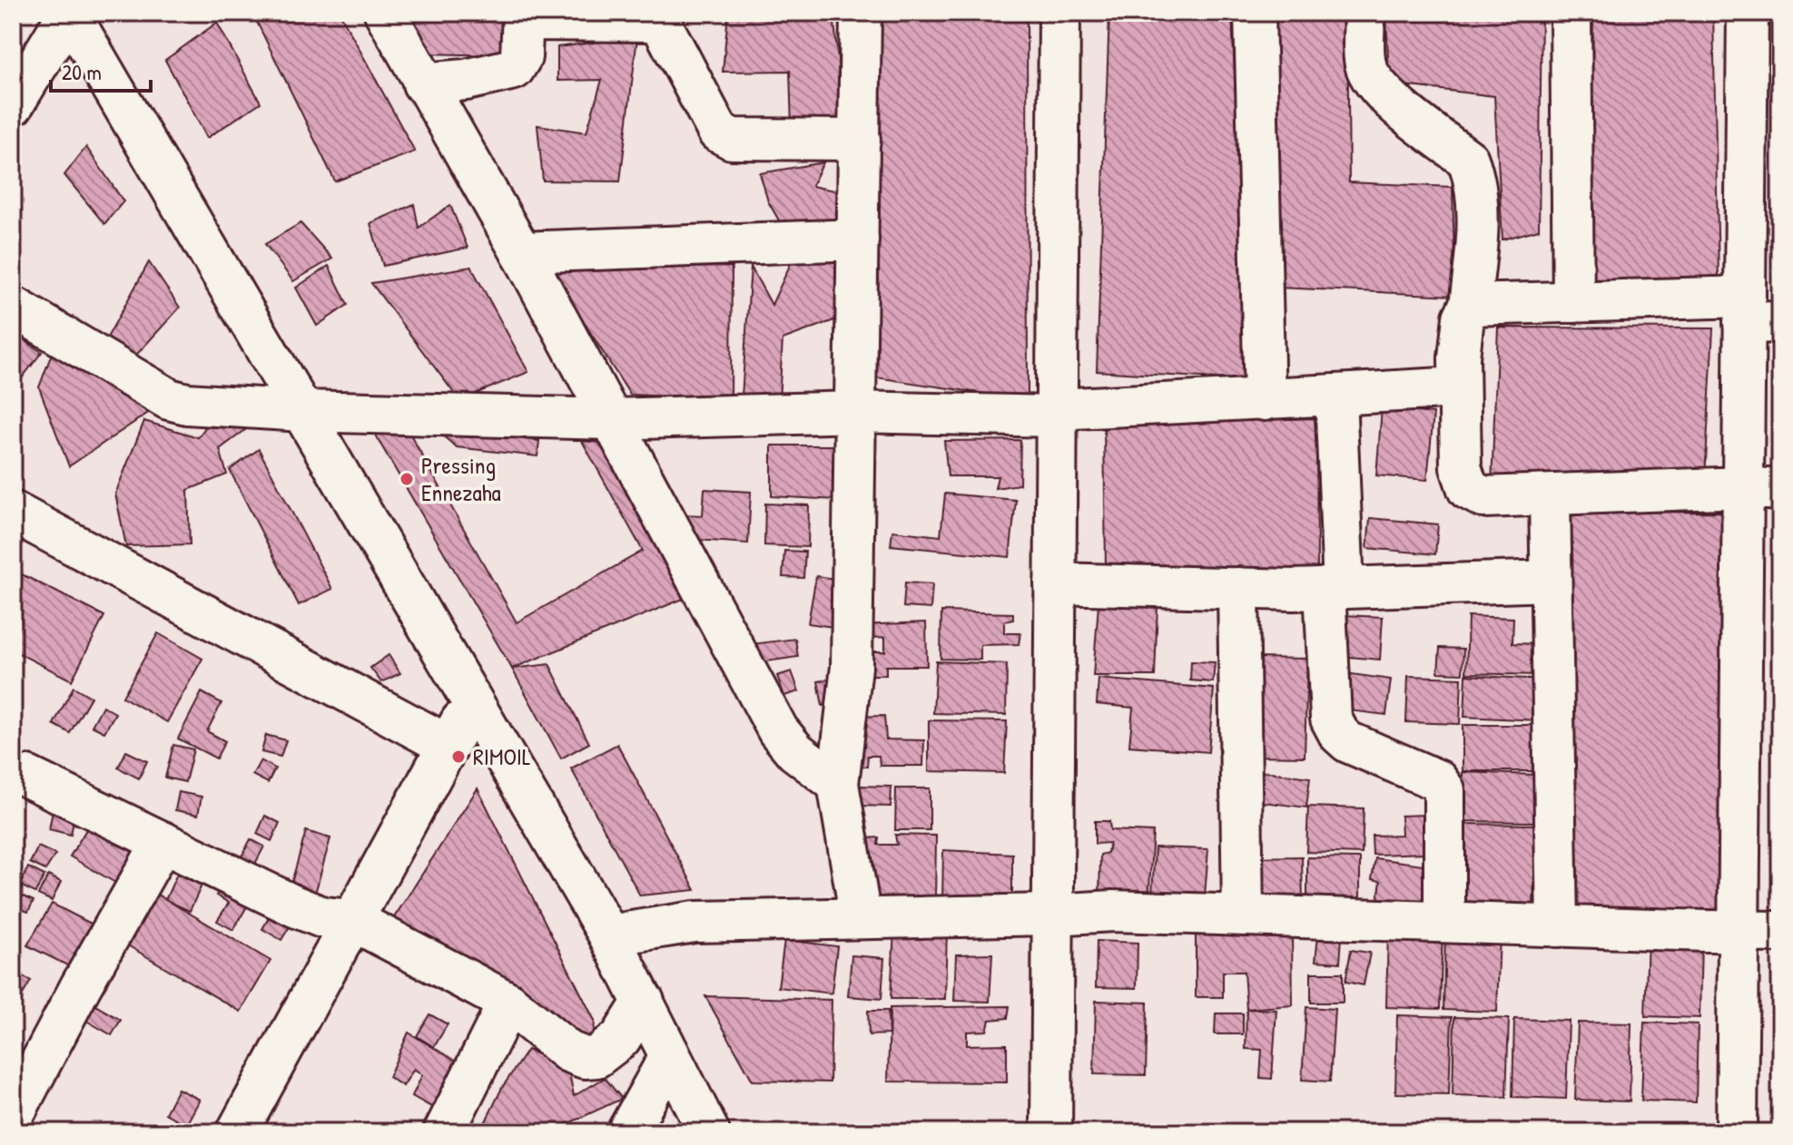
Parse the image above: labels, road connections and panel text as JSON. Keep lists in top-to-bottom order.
{
  "places": ["Pressing Ennezaha", "RIMOIL"],
  "scale_bar": "20 m"
}
